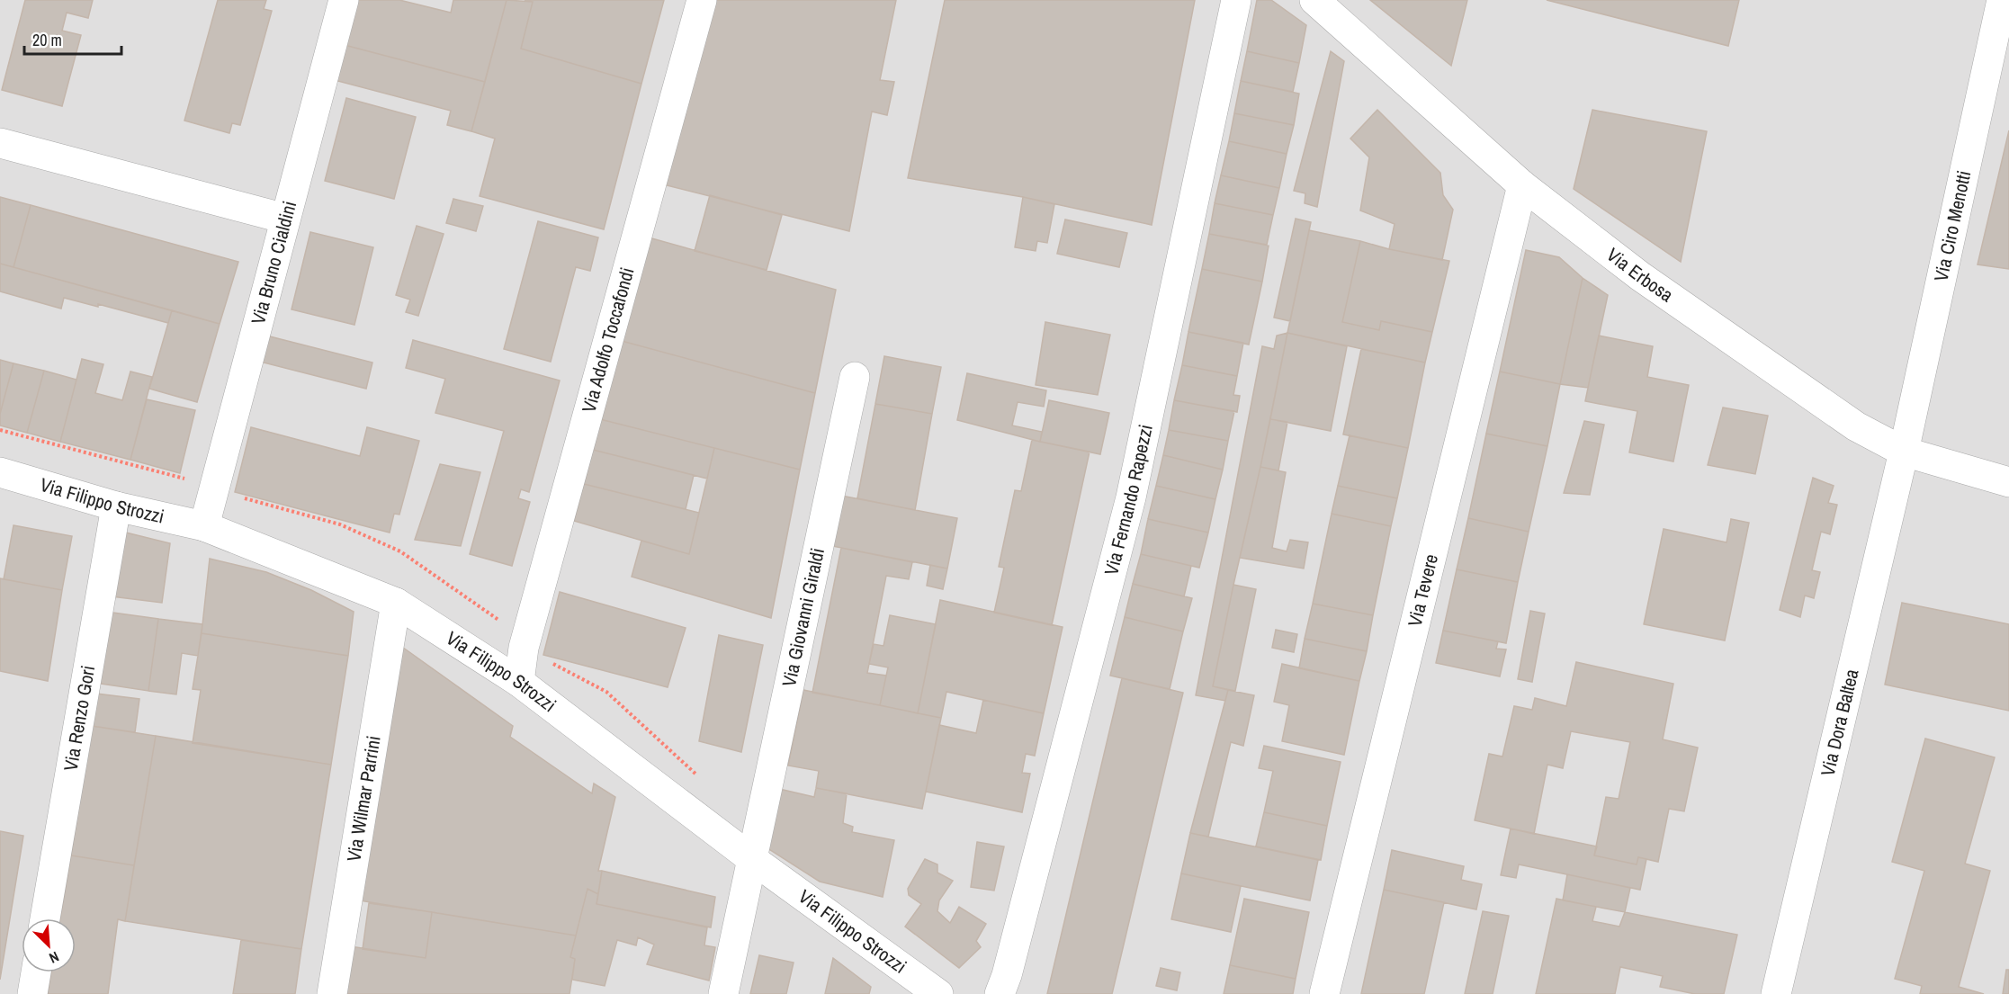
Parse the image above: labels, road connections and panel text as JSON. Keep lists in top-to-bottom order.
{
  "streets": {
    "street": [
      "Via Ciro Menotti",
      "Via Bruno Cialdini",
      "Via Erbosa",
      "Via Adolfo Toccafondi",
      "Via Fernando Rapezzi",
      "Via Filippo Strozzi",
      "Via Tevere",
      "Via Giovanni Giraldi",
      "Via Renzo Gori",
      "Via Dora Baltea",
      "Via Wilmar Parrini"
    ]
  },
  "crossings": [
    ["Via Ciro Menotti", "Via Erbosa"],
    ["Via Ciro Menotti", "Via Dora Baltea"],
    ["Via Bruno Cialdini", "Via Filippo Strozzi"],
    ["Via Erbosa", "Via Tevere"],
    ["Via Erbosa", "Via Dora Baltea"],
    ["Via Adolfo Toccafondi", "Via Filippo Strozzi"],
    ["Via Filippo Strozzi", "Via Giovanni Giraldi"],
    ["Via Filippo Strozzi", "Via Renzo Gori"],
    ["Via Filippo Strozzi", "Via Wilmar Parrini"]
  ],
  "scale_bar": "20 m",
  "north": "bottom right"
}
